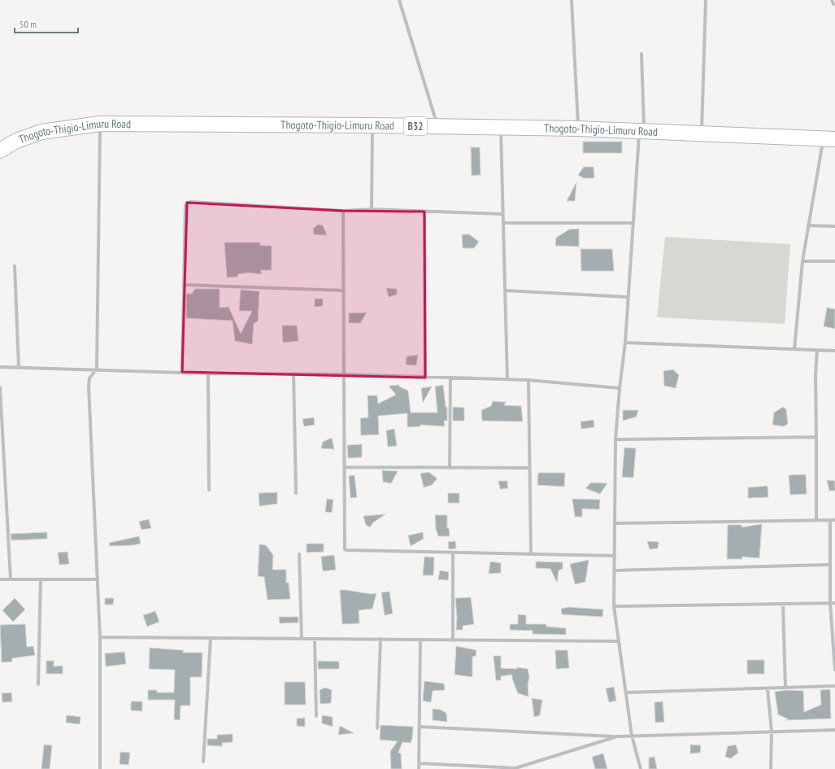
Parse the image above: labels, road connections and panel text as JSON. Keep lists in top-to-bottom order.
{
  "streets": {
    "highway": ["Thogoto-Thigio-Limuru Road", "B32"]
  },
  "scale_bar": "50 m"
}
